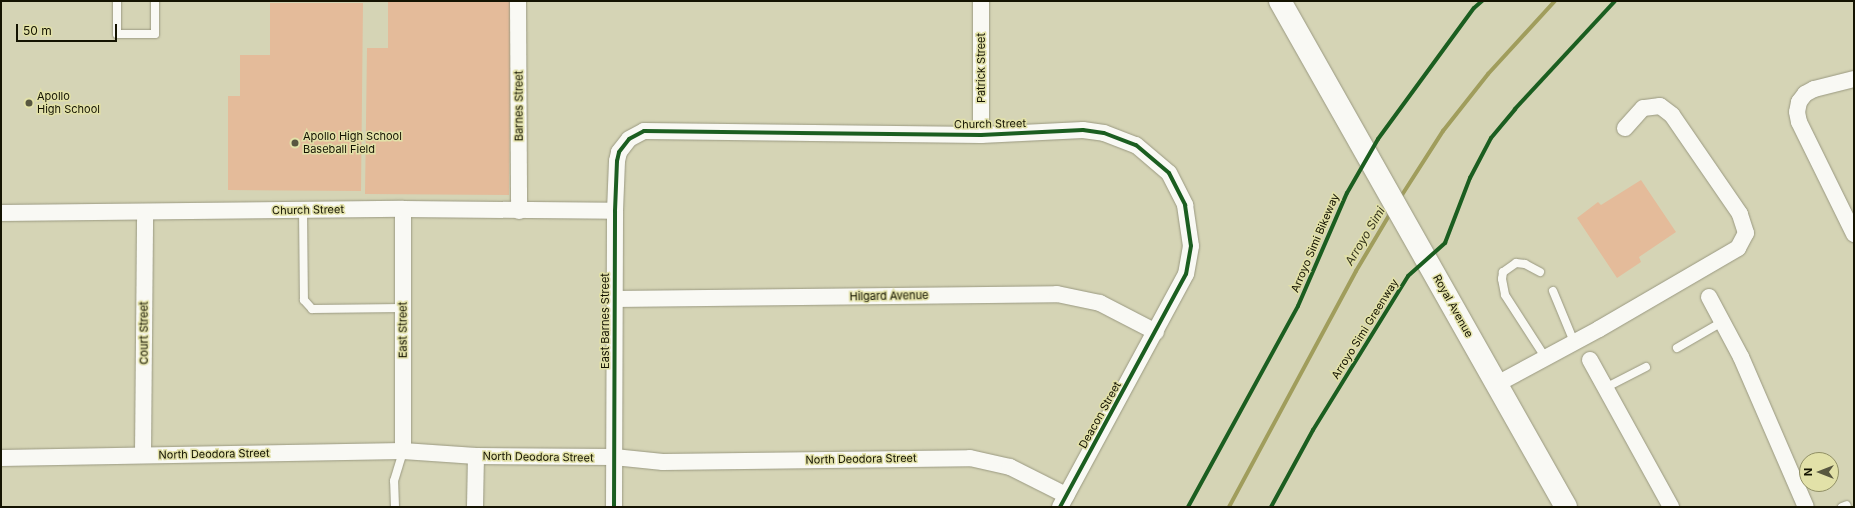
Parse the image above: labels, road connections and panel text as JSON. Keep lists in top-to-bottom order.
{
  "streets": {
    "main road": ["Royal Avenue"],
    "street": [
      "Patrick Street",
      "Barnes Street",
      "Church Street",
      "Hilgard Avenue",
      "East Barnes Street",
      "East Street",
      "Court Street",
      "Deacon Street",
      "North Deodora Street"
    ],
    "cycle path": ["Arroyo Simi Bikeway", "Arroyo Simi Greenway"]
  },
  "crossings": [
    ["Patrick Street", "Church Street"],
    ["Barnes Street", "Church Street"],
    ["Church Street", "Hilgard Avenue"],
    ["Church Street", "East Barnes Street"],
    ["Church Street", "East Street"],
    ["Church Street", "Court Street"],
    ["Church Street", "Deacon Street"],
    ["Hilgard Avenue", "East Barnes Street"],
    ["Hilgard Avenue", "Deacon Street"],
    ["East Barnes Street", "North Deodora Street"],
    ["East Street", "North Deodora Street"],
    ["Court Street", "North Deodora Street"],
    ["Deacon Street", "North Deodora Street"]
  ],
  "water": ["Arroyo Simi"],
  "places": ["Apollo High School", "Apollo High School Baseball Field"],
  "scale_bar": "50 m",
  "north": "left"
}
